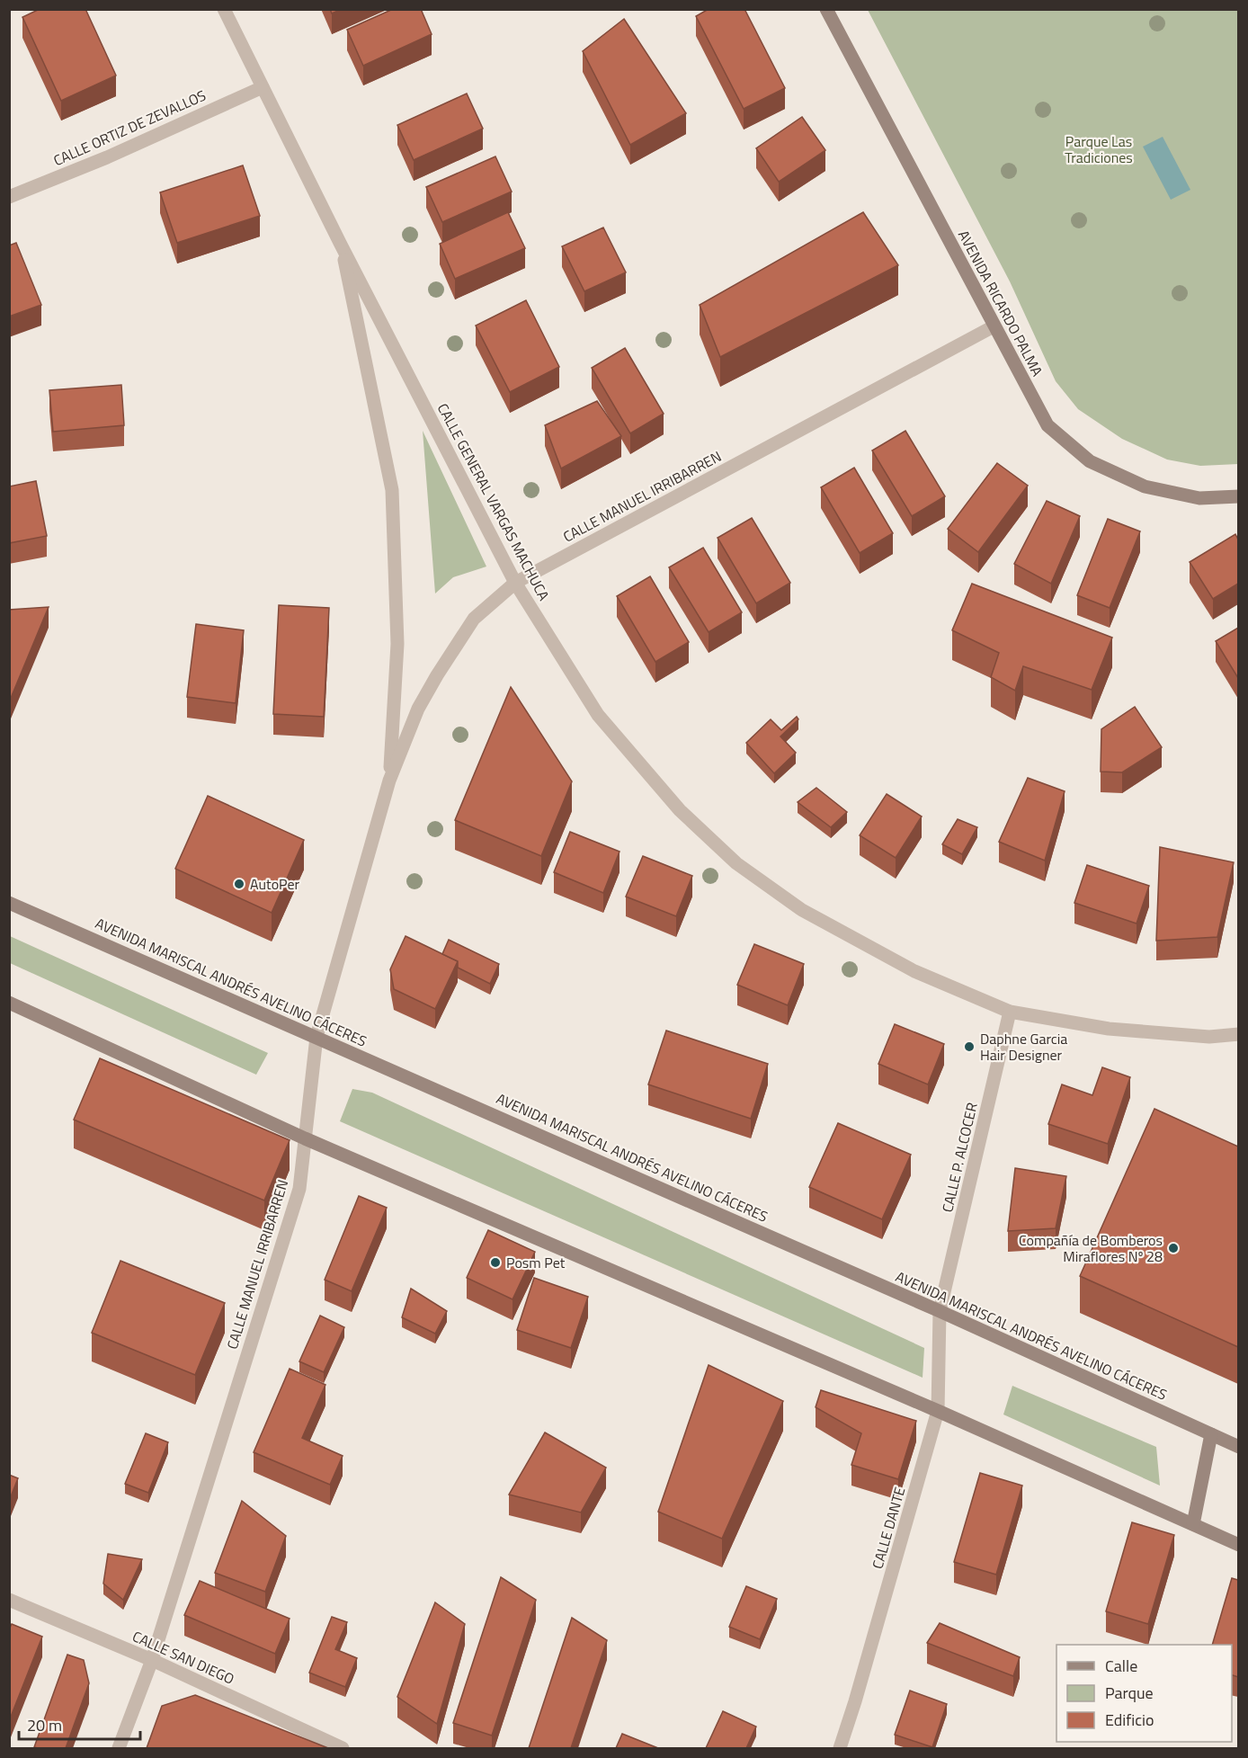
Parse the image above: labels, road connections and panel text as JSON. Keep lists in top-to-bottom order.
{
  "streets": {
    "street": [
      "CALLE ORTIZ DE ZEVALLOS",
      "AVENIDA RICARDO PALMA",
      "CALLE MANUEL IRRIBARREN",
      "CALLE GENERAL VARGAS MACHUCA",
      "AVENIDA MARISCAL ANDRÉS AVELINO CÁCERES",
      "CALLE P. ALCOCER",
      "CALLE DANTE",
      "CALLE SAN DIEGO"
    ]
  },
  "crossings": [
    ["CALLE ORTIZ DE ZEVALLOS", "CALLE GENERAL VARGAS MACHUCA"],
    ["AVENIDA RICARDO PALMA", "CALLE MANUEL IRRIBARREN"],
    ["CALLE MANUEL IRRIBARREN", "CALLE GENERAL VARGAS MACHUCA"],
    ["CALLE MANUEL IRRIBARREN", "AVENIDA MARISCAL ANDRÉS AVELINO CÁCERES"],
    ["CALLE MANUEL IRRIBARREN", "CALLE SAN DIEGO"],
    ["CALLE GENERAL VARGAS MACHUCA", "CALLE P. ALCOCER"],
    ["AVENIDA MARISCAL ANDRÉS AVELINO CÁCERES", "CALLE P. ALCOCER"],
    ["AVENIDA MARISCAL ANDRÉS AVELINO CÁCERES", "CALLE DANTE"],
    ["CALLE P. ALCOCER", "CALLE DANTE"]
  ],
  "parks": ["Parque Las Tradiciones"],
  "places": [
    "AutoPer",
    "Daphne Garcia Hair Designer",
    "Compañía de Bomberos Miraflores Nº 28",
    "Posm Pet"
  ],
  "legend": ["Calle", "Parque", "Edificio"],
  "scale_bar": "20 m"
}
